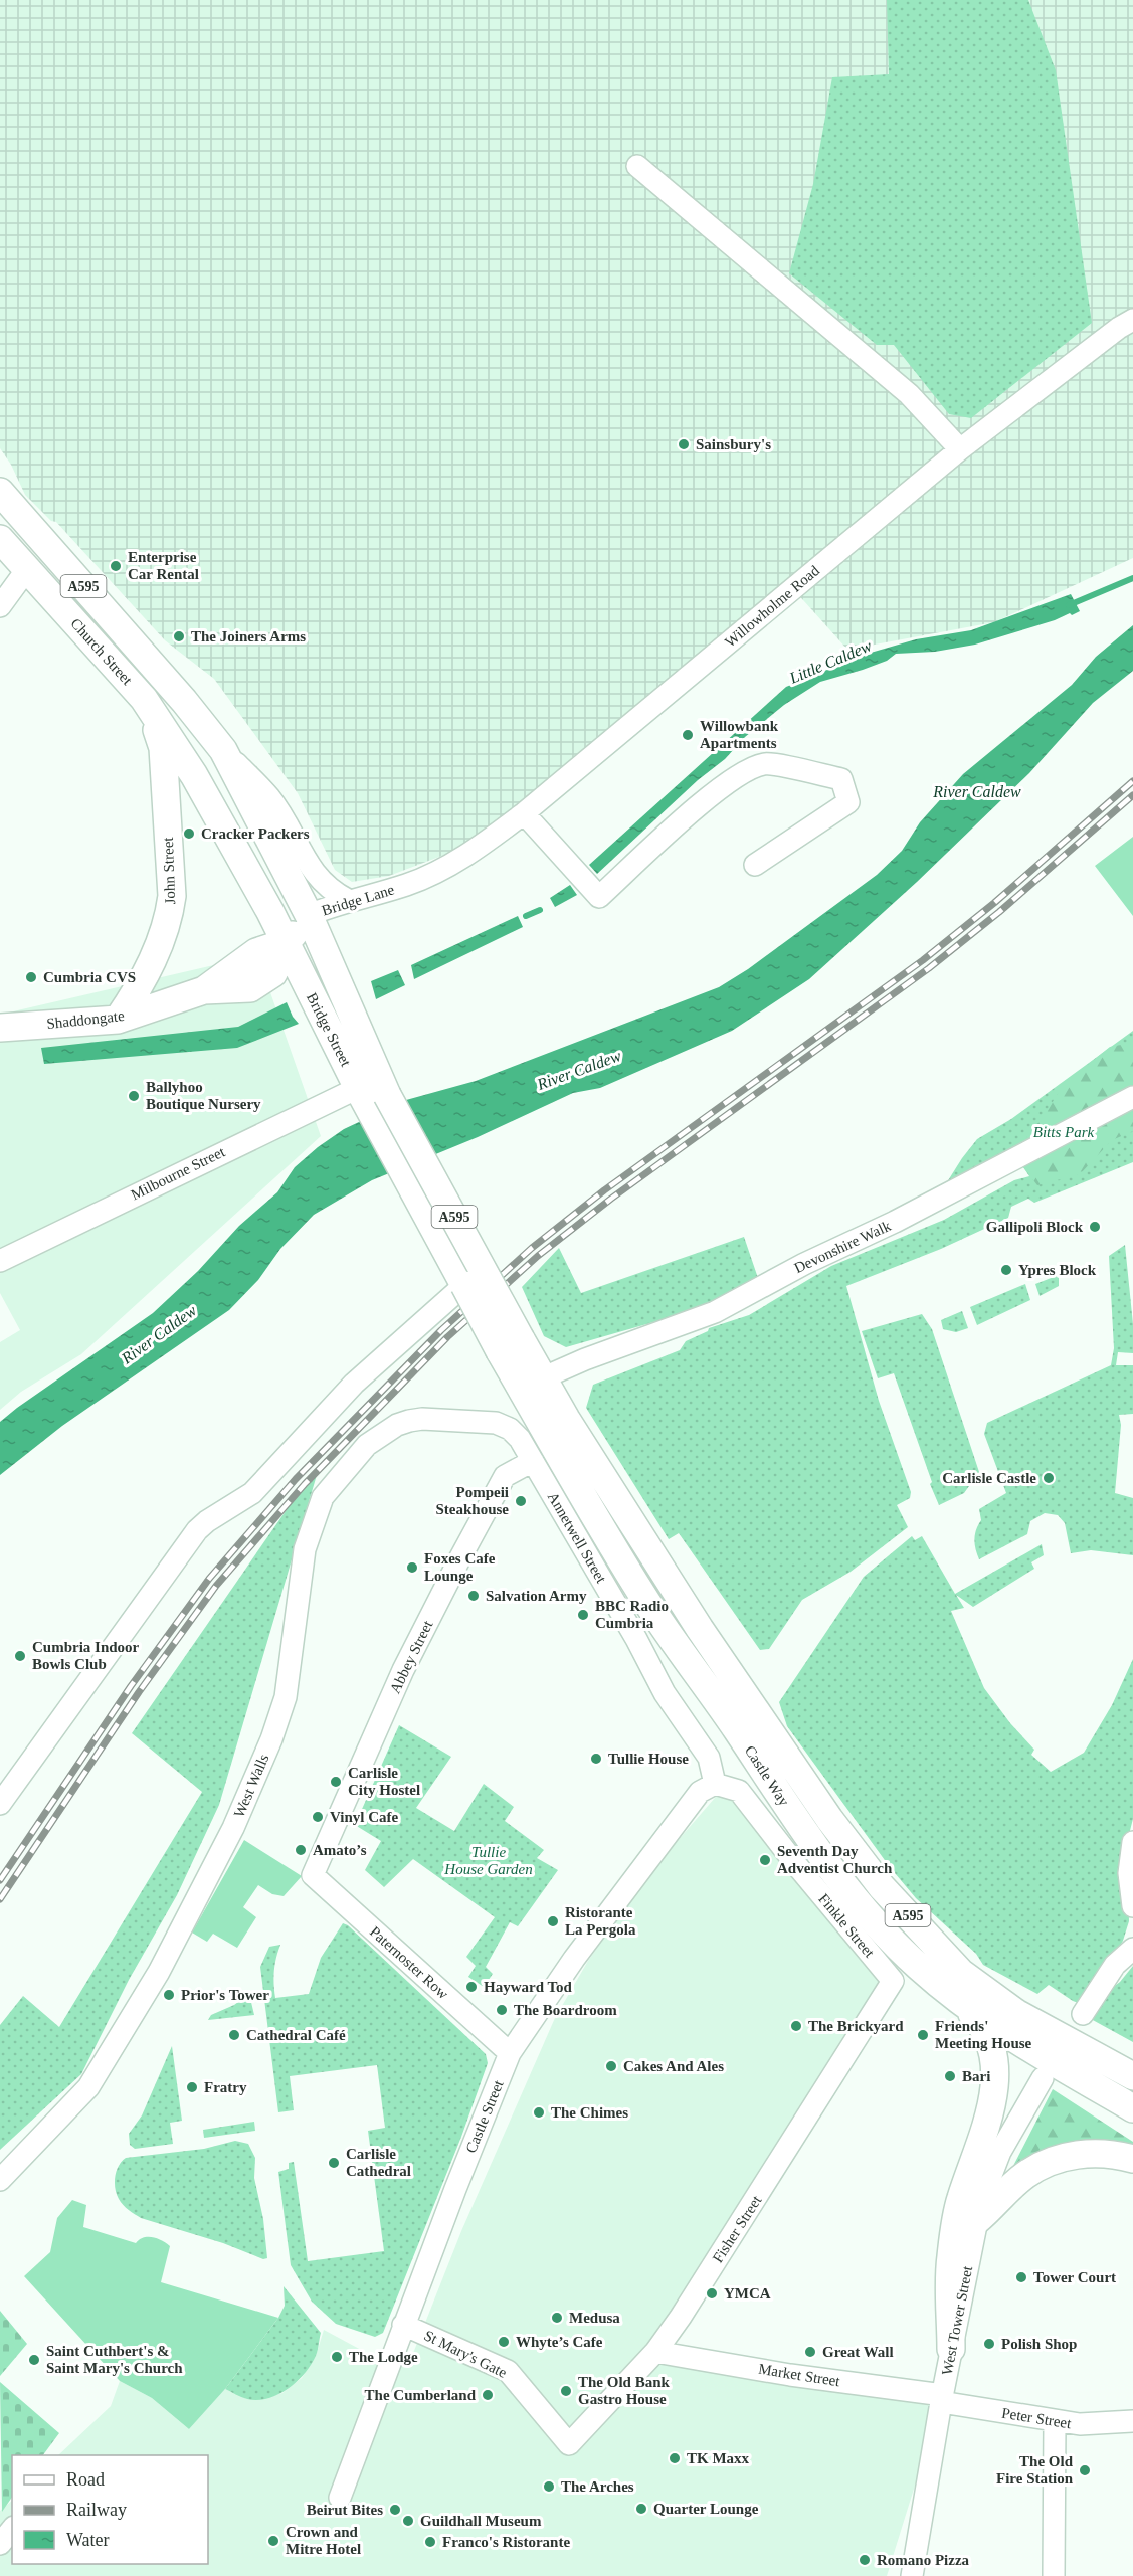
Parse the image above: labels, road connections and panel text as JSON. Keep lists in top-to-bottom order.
{
  "streets": {
    "main road": [
      "A595",
      "Church Street",
      "John Street",
      "Shaddongate",
      "Bridge Street",
      "Castle Way"
    ],
    "street": [
      "Willowholme Road",
      "Bridge Lane",
      "Milbourne Street",
      "Devonshire Walk",
      "Annetwell Street",
      "Abbey Street",
      "West Walls",
      "Finkle Street",
      "Paternoster Row",
      "Castle Street",
      "Fisher Street",
      "West Tower Street",
      "St Mary's Gate",
      "Market Street",
      "Peter Street"
    ]
  },
  "crossings": [
    ["Willowholme Road", "Bridge Lane"],
    ["Church Street", "John Street"],
    ["Church Street", "Bridge Street"],
    ["John Street", "Shaddongate"],
    ["John Street", "Bridge Street"],
    ["Bridge Lane", "Shaddongate"],
    ["Bridge Lane", "Bridge Street"],
    ["Shaddongate", "Bridge Street"],
    ["Bridge Street", "Milbourne Street"],
    ["Bridge Street", "Castle Way"],
    ["Devonshire Walk", "Castle Way"],
    ["Annetwell Street", "Abbey Street"],
    ["Annetwell Street", "West Walls"],
    ["Annetwell Street", "Finkle Street"],
    ["Annetwell Street", "Castle Street"],
    ["Abbey Street", "Paternoster Row"],
    ["Finkle Street", "Castle Street"],
    ["Finkle Street", "Fisher Street"],
    ["Paternoster Row", "Castle Street"],
    ["Castle Street", "St Mary's Gate"],
    ["Fisher Street", "St Mary's Gate"],
    ["Fisher Street", "Market Street"],
    ["West Tower Street", "Market Street"],
    ["West Tower Street", "Peter Street"],
    ["Market Street", "Peter Street"]
  ],
  "water": ["Little Caldew", "River Caldew"],
  "parks": ["Bitts Park", "Tullie House Garden"],
  "places": [
    "Sainsbury's",
    "Enterprise Car Rental",
    "The Joiners Arms",
    "Willowbank Apartments",
    "Cracker Packers",
    "Cumbria CVS",
    "Ballyhoo Boutique Nursery",
    "Gallipoli Block",
    "Ypres Block",
    "Carlisle Castle",
    "Pompeii Steakhouse",
    "Foxes Cafe Lounge",
    "Salvation Army",
    "BBC Radio Cumbria",
    "Cumbria Indoor Bowls Club",
    "Tullie House",
    "Carlisle City Hostel",
    "Vinyl Cafe",
    "Amato’s",
    "Seventh Day Adventist Church",
    "Ristorante La Pergola",
    "Hayward Tod",
    "Prior's Tower",
    "The Boardroom",
    "The Brickyard",
    "Cathedral Café",
    "Friends' Meeting House",
    "Cakes And Ales",
    "Bari",
    "Fratry",
    "The Chimes",
    "Carlisle Cathedral",
    "Tower Court",
    "YMCA",
    "Medusa",
    "Whyte’s Cafe",
    "Polish Shop",
    "Great Wall",
    "The Lodge",
    "Saint Cuthbert's & Saint Mary's Church",
    "The Old Bank Gastro House",
    "The Cumberland",
    "TK Maxx",
    "The Old Fire Station",
    "The Arches",
    "Quarter Lounge",
    "Beirut Bites",
    "Guildhall Museum",
    "Crown and Mitre Hotel",
    "Franco's Ristorante",
    "Romano Pizza"
  ],
  "legend": ["Road", "Railway", "Water"]
}
